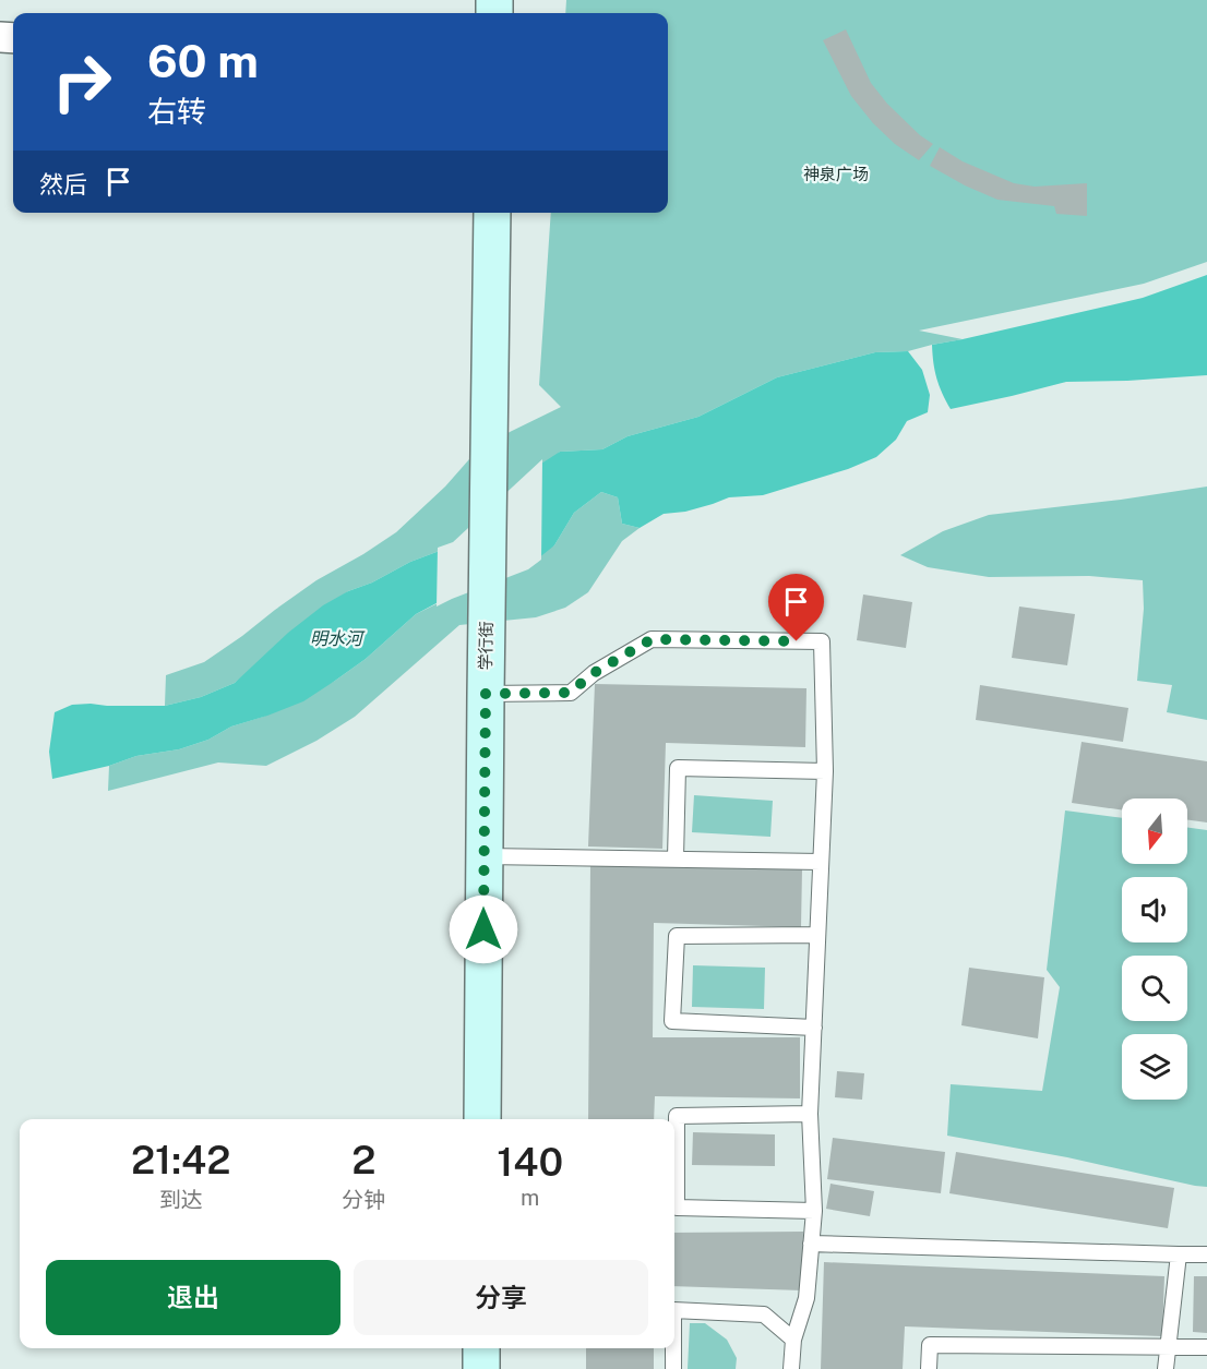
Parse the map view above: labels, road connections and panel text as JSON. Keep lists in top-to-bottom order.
{
  "streets": {
    "street": ["学行街"]
  },
  "water": ["明水河"],
  "parks": ["神泉广场"],
  "north": "bottom",
  "page": {
    "turn": ["60 m", "右转"],
    "then": "然后",
    "eta": [
      "21:42",
      "到达",
      "2",
      "分钟",
      "140",
      "m"
    ],
    "buttons": ["退出", "分享"]
  }
}
